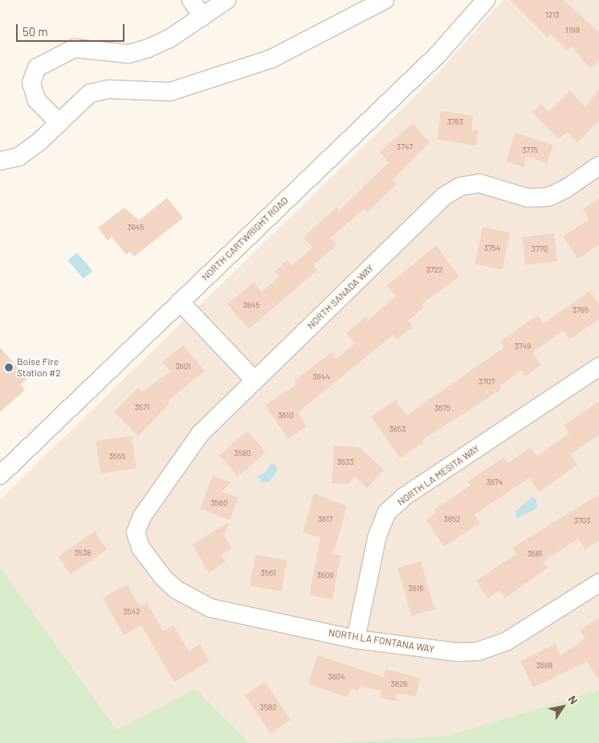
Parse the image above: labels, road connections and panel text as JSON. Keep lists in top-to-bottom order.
{
  "streets": {
    "street": [
      "NORTH CARTWRIGHT ROAD",
      "NORTH SANADA WAY",
      "NORTH LA MESITA WAY",
      "NORTH LA FONTANA WAY"
    ]
  },
  "crossings": [
    ["NORTH SANADA WAY", "NORTH LA FONTANA WAY"],
    ["NORTH LA MESITA WAY", "NORTH LA FONTANA WAY"]
  ],
  "places": ["Boise Fire Station #2"],
  "house_numbers": [
    "1213",
    "1199",
    "3763",
    "3747",
    "3775",
    "3645",
    "3754",
    "3770",
    "3722",
    "3645",
    "3765",
    "3749",
    "3601",
    "3644",
    "3707",
    "3571",
    "3675",
    "3610",
    "3653",
    "3580",
    "3555",
    "3633",
    "3674",
    "3560",
    "3617",
    "3652",
    "3703",
    "3538",
    "3681",
    "3561",
    "3609",
    "3616",
    "3542",
    "3668",
    "3604",
    "3626",
    "3582"
  ],
  "scale_bar": "50 m",
  "north": "top right"
}
